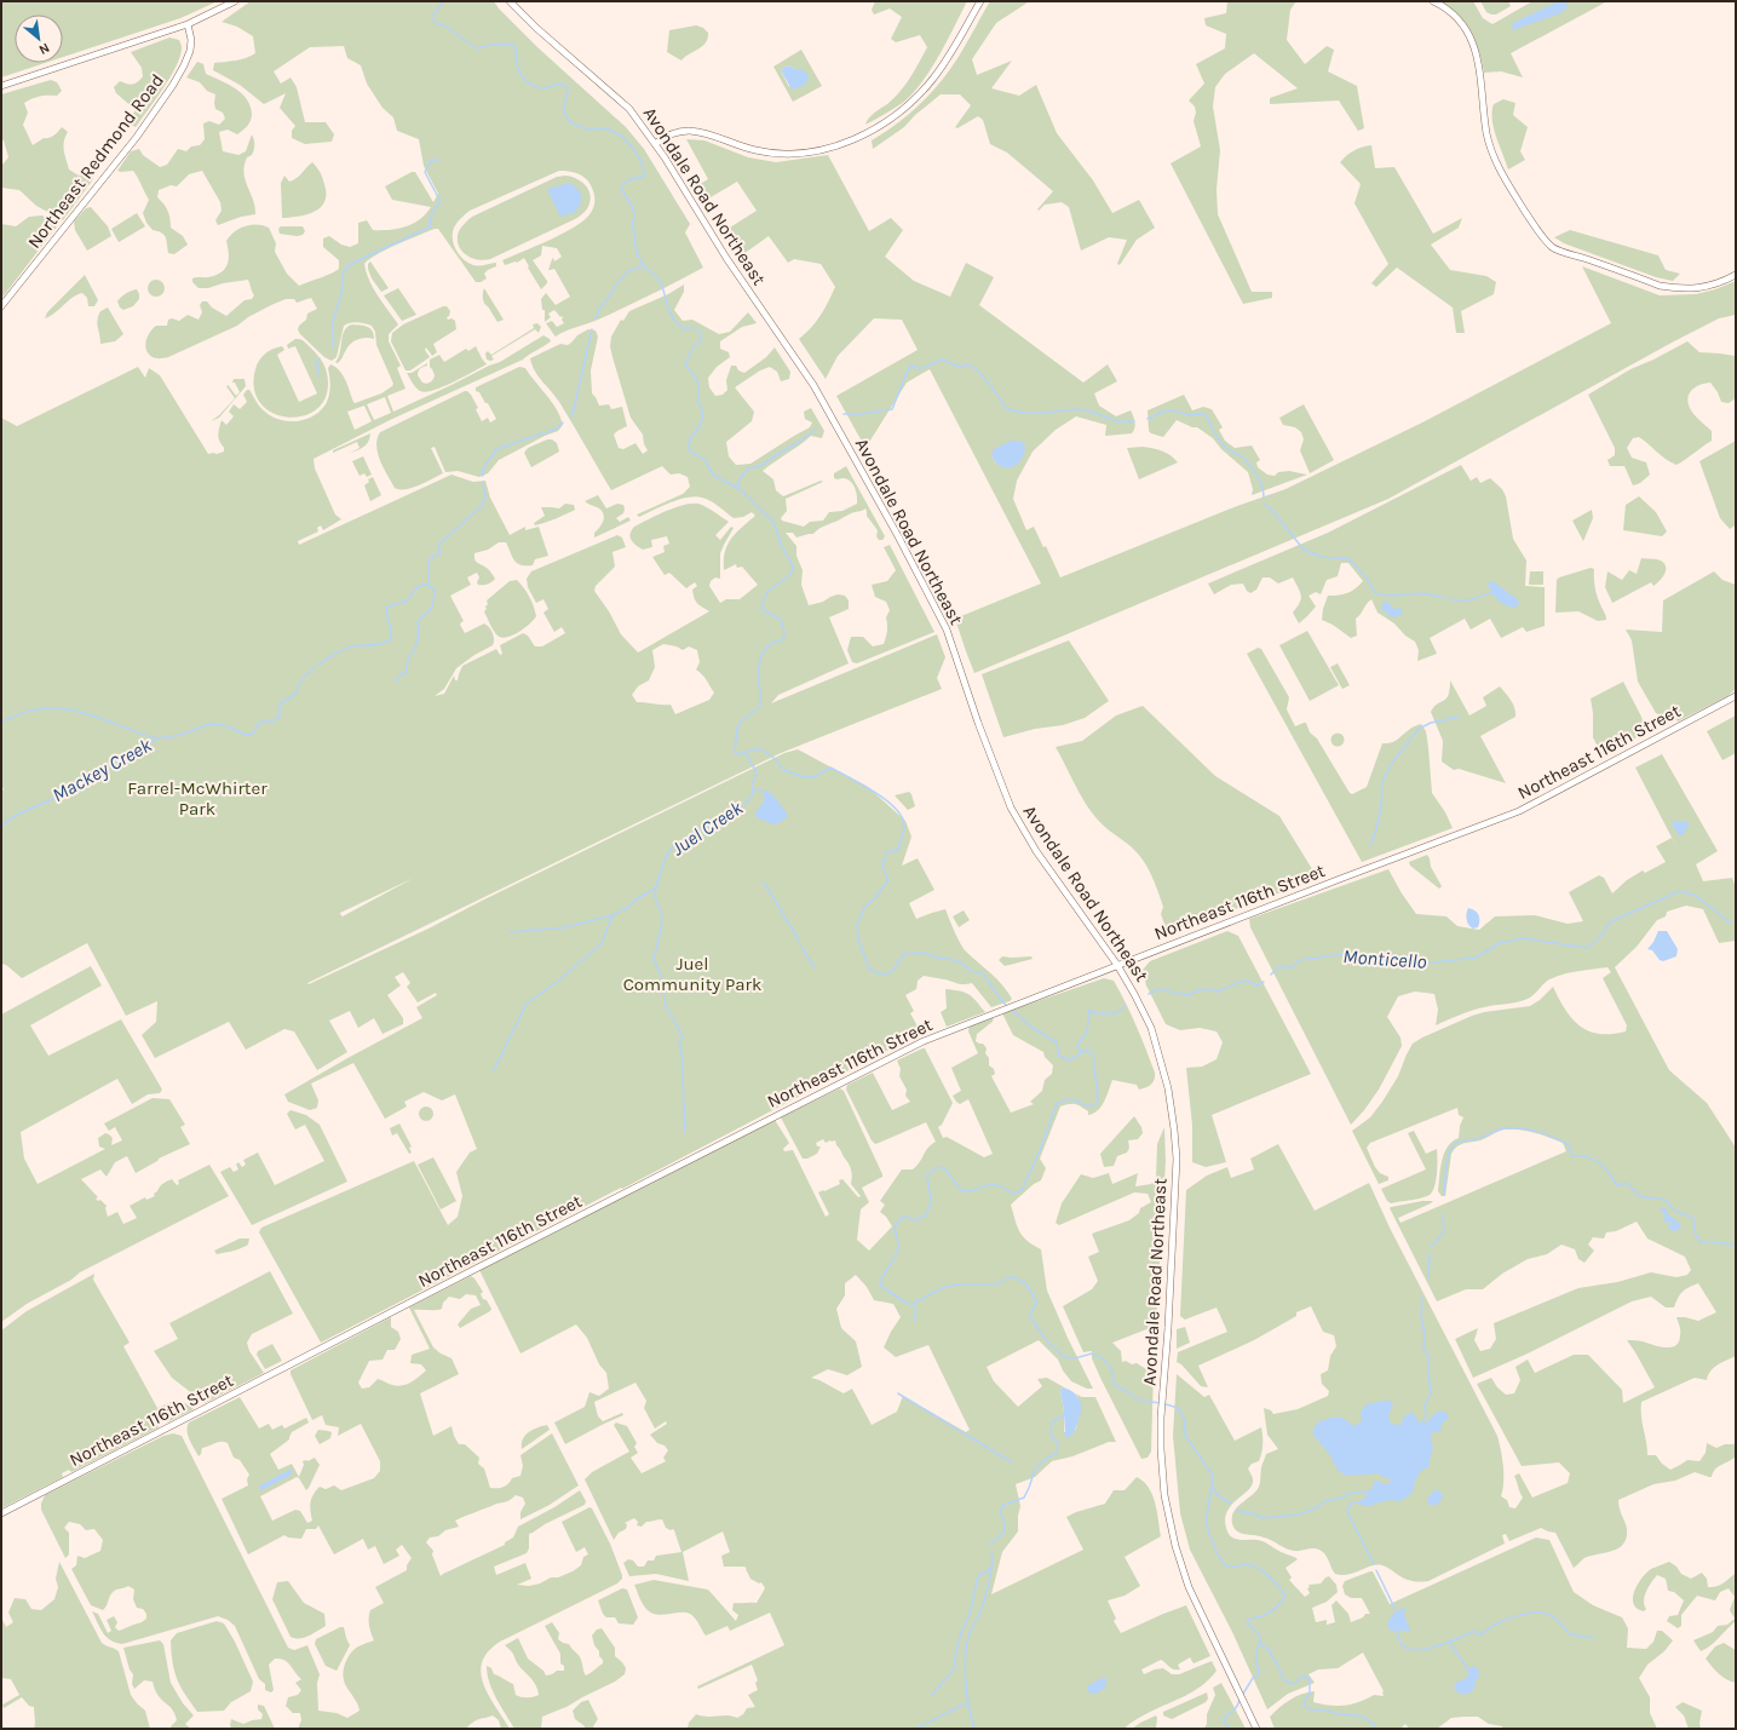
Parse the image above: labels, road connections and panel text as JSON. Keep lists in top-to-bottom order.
{
  "streets": {
    "street": ["Northeast Redmond Road", "Avondale Road Northeast", "Northeast 116th Street"]
  },
  "crossings": [
    ["Avondale Road Northeast", "Northeast 116th Street"]
  ],
  "water": ["Mackey Creek", "Juel Creek", "Monticello"],
  "parks": ["Farrel-McWhirter Park", "Juel Community Park"],
  "north": "bottom right"
}
